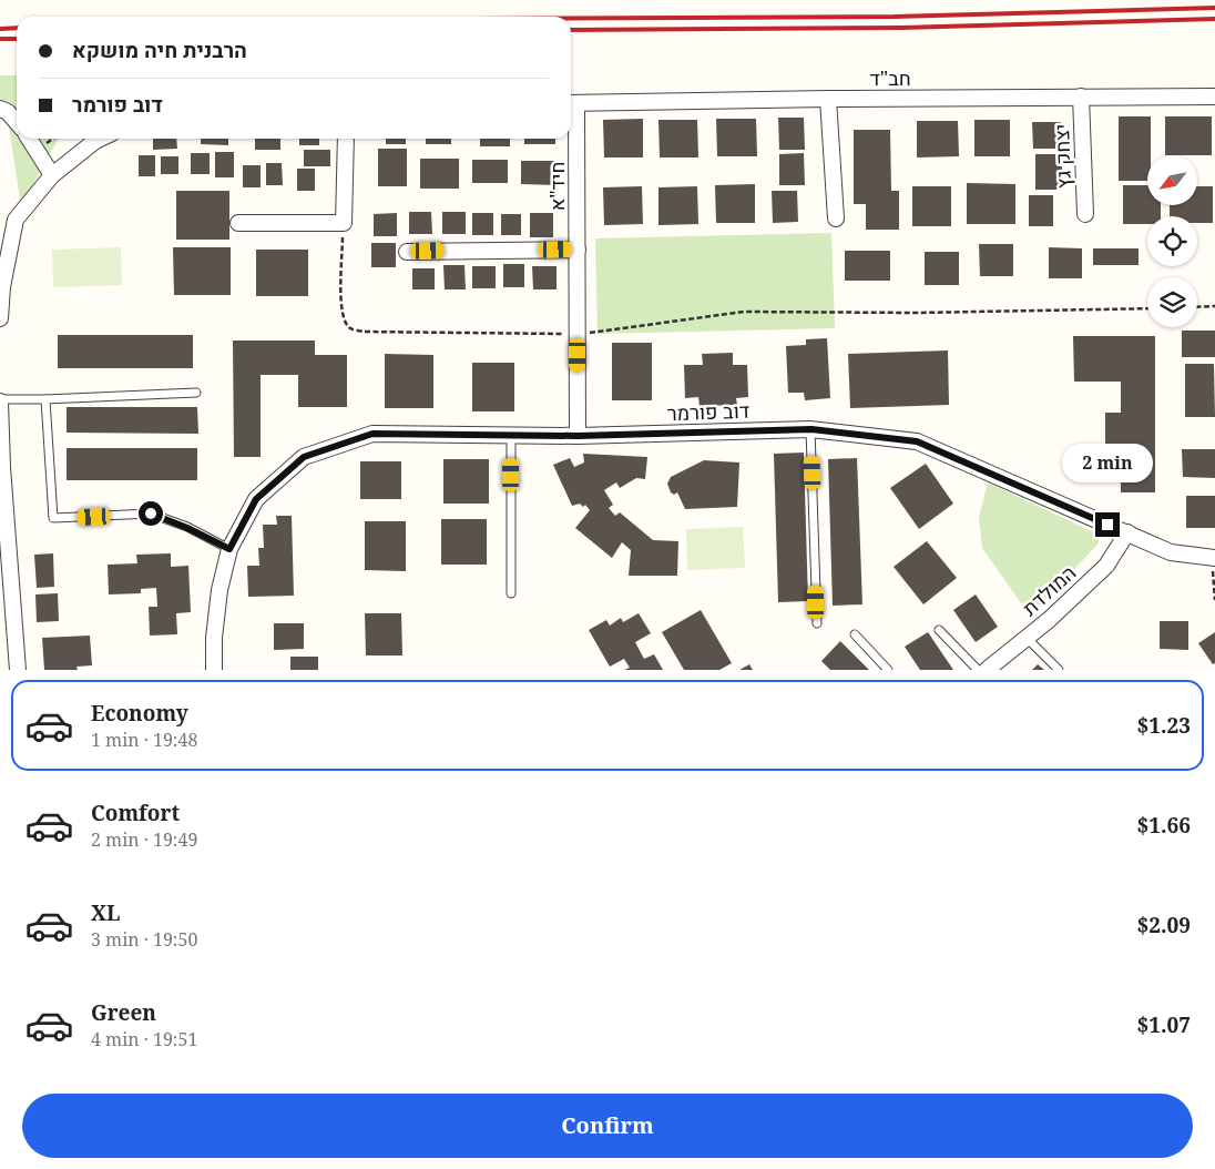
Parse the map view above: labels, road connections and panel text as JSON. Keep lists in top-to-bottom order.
{
  "streets": {
    "street": [
      "חב\"ד",
      "יצחק גץ",
      "חיד\"א",
      "דוב פורמר",
      "המולדת"
    ]
  },
  "crossings": [
    ["חב\"ד", "יצחק גץ"],
    ["חב\"ד", "חיד\"א"],
    ["חיד\"א", "דוב פורמר"],
    ["דוב פורמר", "המולדת"]
  ],
  "north": "bottom left",
  "page": {
    "banner": ["הרבנית חיה מושקא", "דוב פורמר"],
    "bubble": "2 min",
    "list": [
      {
        "name": "Economy",
        "note": "1 min · 19:48",
        "value": "$1.23"
      },
      {
        "name": "Comfort",
        "note": "2 min · 19:49",
        "value": "$1.66"
      },
      {
        "name": "XL",
        "note": "3 min · 19:50",
        "value": "$2.09"
      },
      {
        "name": "Green",
        "note": "4 min · 19:51",
        "value": "$1.07"
      }
    ],
    "buttons": "Confirm"
  }
}
